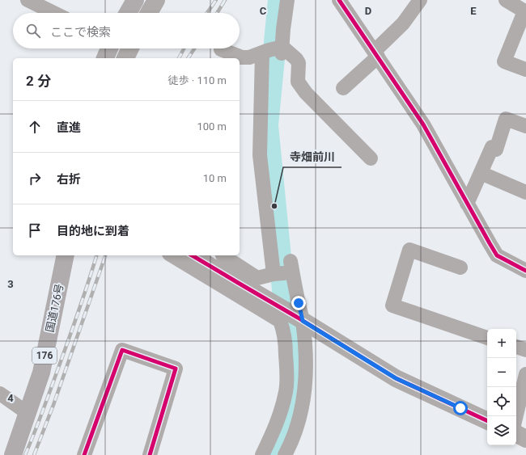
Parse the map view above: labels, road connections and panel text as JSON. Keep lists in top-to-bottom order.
{
  "streets": {
    "highway": ["国道176号", "176"]
  },
  "places": ["寺畑前川"],
  "page": {
    "search": "ここで検索",
    "heading": ["2 分", "徒歩 · 110 m"],
    "list": [
      ["直進", "100 m"],
      ["右折", "10 m"],
      "目的地に到着"
    ],
    "map_buttons": ["+", "−"]
  },
  "grid": {
    "columns": ["C", "D", "E"],
    "rows": ["3", "4"]
  }
}
